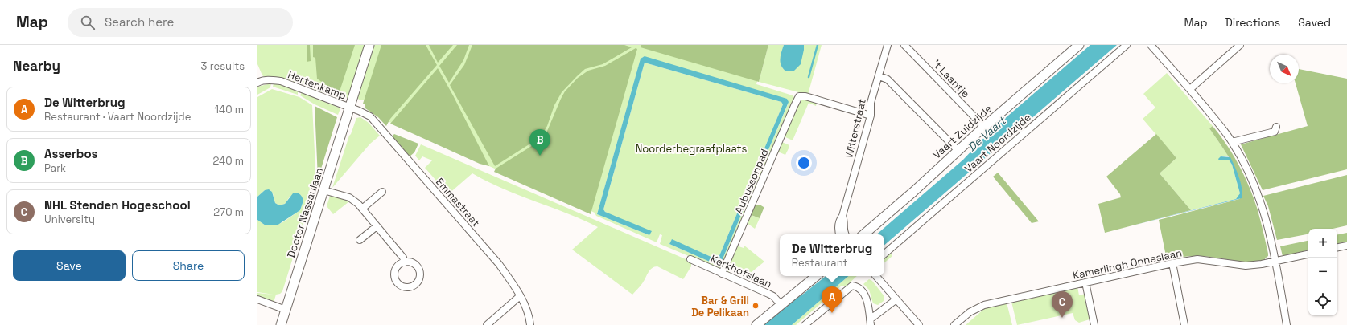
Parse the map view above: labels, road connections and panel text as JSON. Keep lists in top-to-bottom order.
{
  "streets": {
    "main road": ["Vaart Zuidzijde", "Doctor Nassaulaan"],
    "street": [
      "'t Laantje",
      "Hertenkamp",
      "Witterstraat",
      "Vaart Noordzijde",
      "Aubussonpad",
      "Emmastraat",
      "Kamerlingh Onneslaan",
      "Kerkhofslaan"
    ]
  },
  "crossings": [
    ["'t Laantje", "Vaart Zuidzijde"],
    ["Hertenkamp", "Emmastraat"],
    ["Hertenkamp", "Doctor Nassaulaan"],
    ["Witterstraat", "Aubussonpad"],
    ["Aubussonpad", "Kerkhofslaan"],
    ["Emmastraat", "Doctor Nassaulaan"]
  ],
  "water": ["De Vaart"],
  "parks": ["Noorderbegraafplaats"],
  "places": ["Bar & Grill De Pelikaan"],
  "north": "bottom right",
  "page": {
    "header": "Map",
    "search": "Search here",
    "nav": ["Map", "Directions", "Saved"],
    "heading": ["Nearby", "3 results"],
    "list": [
      {
        "mark": "A",
        "name": "De Witterbrug",
        "note": "Restaurant · Vaart Noordzijde",
        "value": "140 m"
      },
      {
        "mark": "B",
        "name": "Asserbos",
        "note": "Park",
        "value": "240 m"
      },
      {
        "mark": "C",
        "name": "NHL Stenden Hogeschool",
        "note": "University",
        "value": "270 m"
      }
    ],
    "pins": ["B", "A", "C"],
    "map_buttons": ["+", "−"],
    "popup": ["De Witterbrug", "Restaurant"],
    "buttons": ["Save", "Share"]
  }
}
